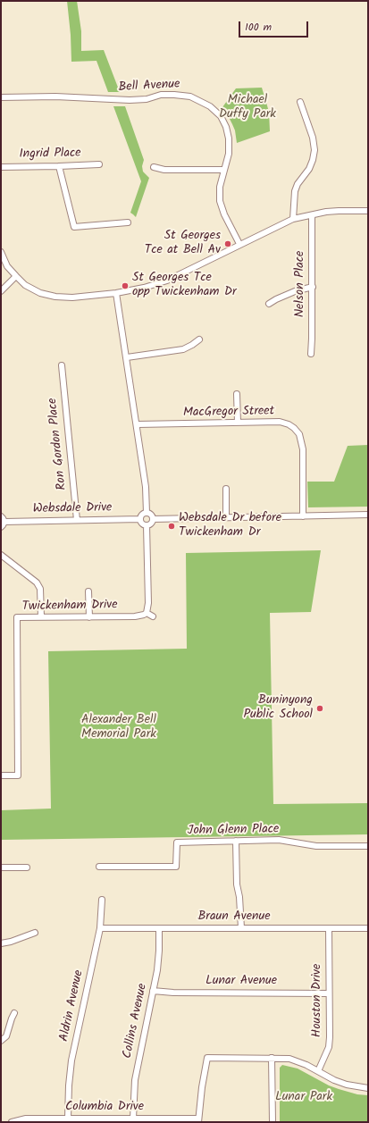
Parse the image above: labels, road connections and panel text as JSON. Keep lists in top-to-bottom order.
{
  "streets": {
    "street": [
      "Bell Avenue",
      "Ingrid Place",
      "Nelson Place",
      "MacGregor Street",
      "Ron Gordon Place",
      "Websdale Drive",
      "Twickenham Drive",
      "John Glenn Place",
      "Braun Avenue",
      "Lunar Avenue",
      "Houston Drive",
      "Aldrin Avenue",
      "Collins Avenue",
      "Columbia Drive"
    ]
  },
  "crossings": [
    ["Ron Gordon Place", "Websdale Drive"],
    ["Braun Avenue", "Houston Drive"],
    ["Braun Avenue", "Aldrin Avenue"],
    ["Braun Avenue", "Collins Avenue"],
    ["Lunar Avenue", "Houston Drive"],
    ["Lunar Avenue", "Collins Avenue"],
    ["Aldrin Avenue", "Columbia Drive"],
    ["Collins Avenue", "Columbia Drive"]
  ],
  "parks": ["Michael Duffy Park", "Alexander Bell Memorial Park", "Lunar Park"],
  "places": [
    "St Georges Tce at Bell Av",
    "St Georges Tce opp Twickenham Dr",
    "Websdale Dr before Twickenham Dr",
    "Buninyong Public School"
  ],
  "scale_bar": "100 m"
}
